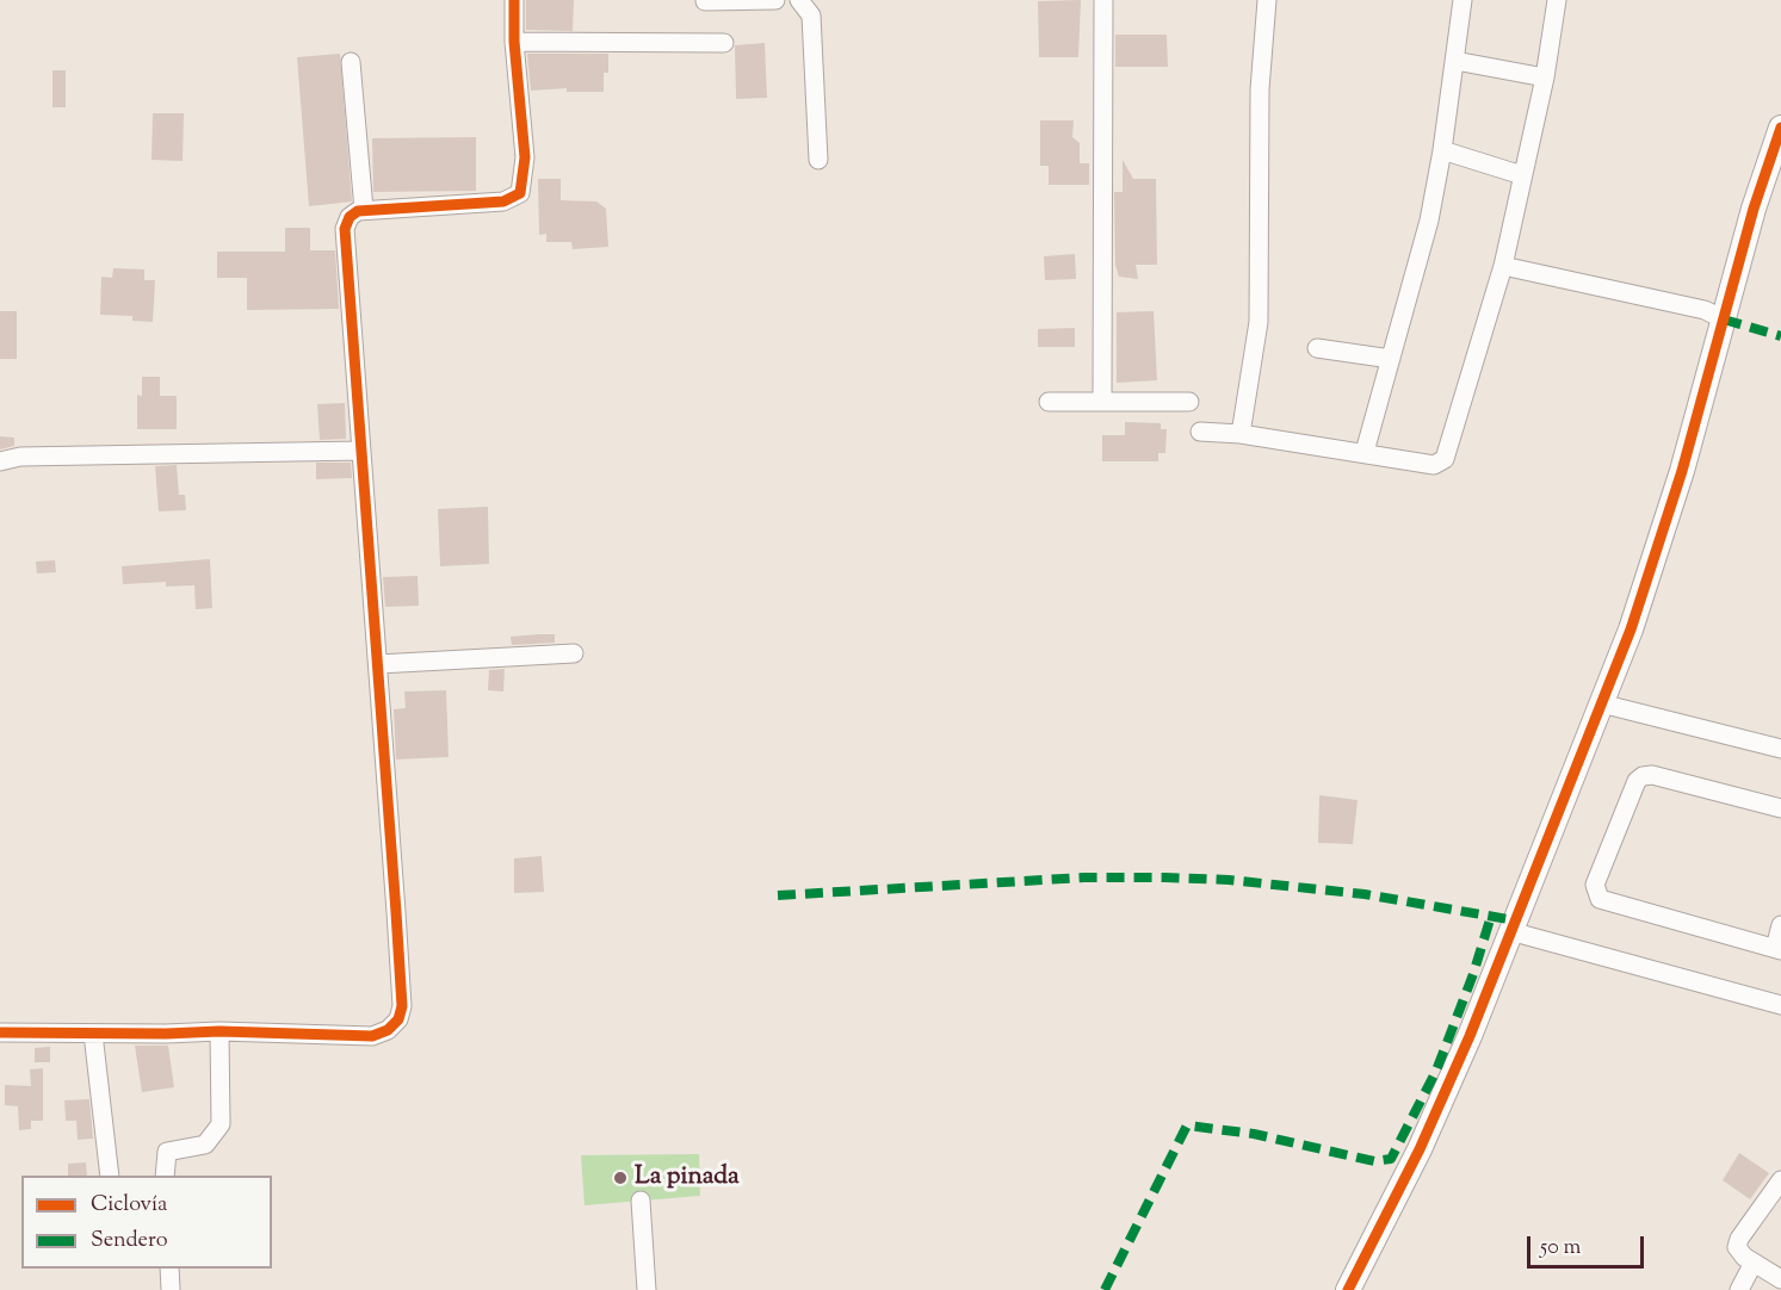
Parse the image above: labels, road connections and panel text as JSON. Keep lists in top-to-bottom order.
{
  "places": ["La pinada"],
  "legend": ["Ciclovía", "Sendero"],
  "scale_bar": "50 m"
}
